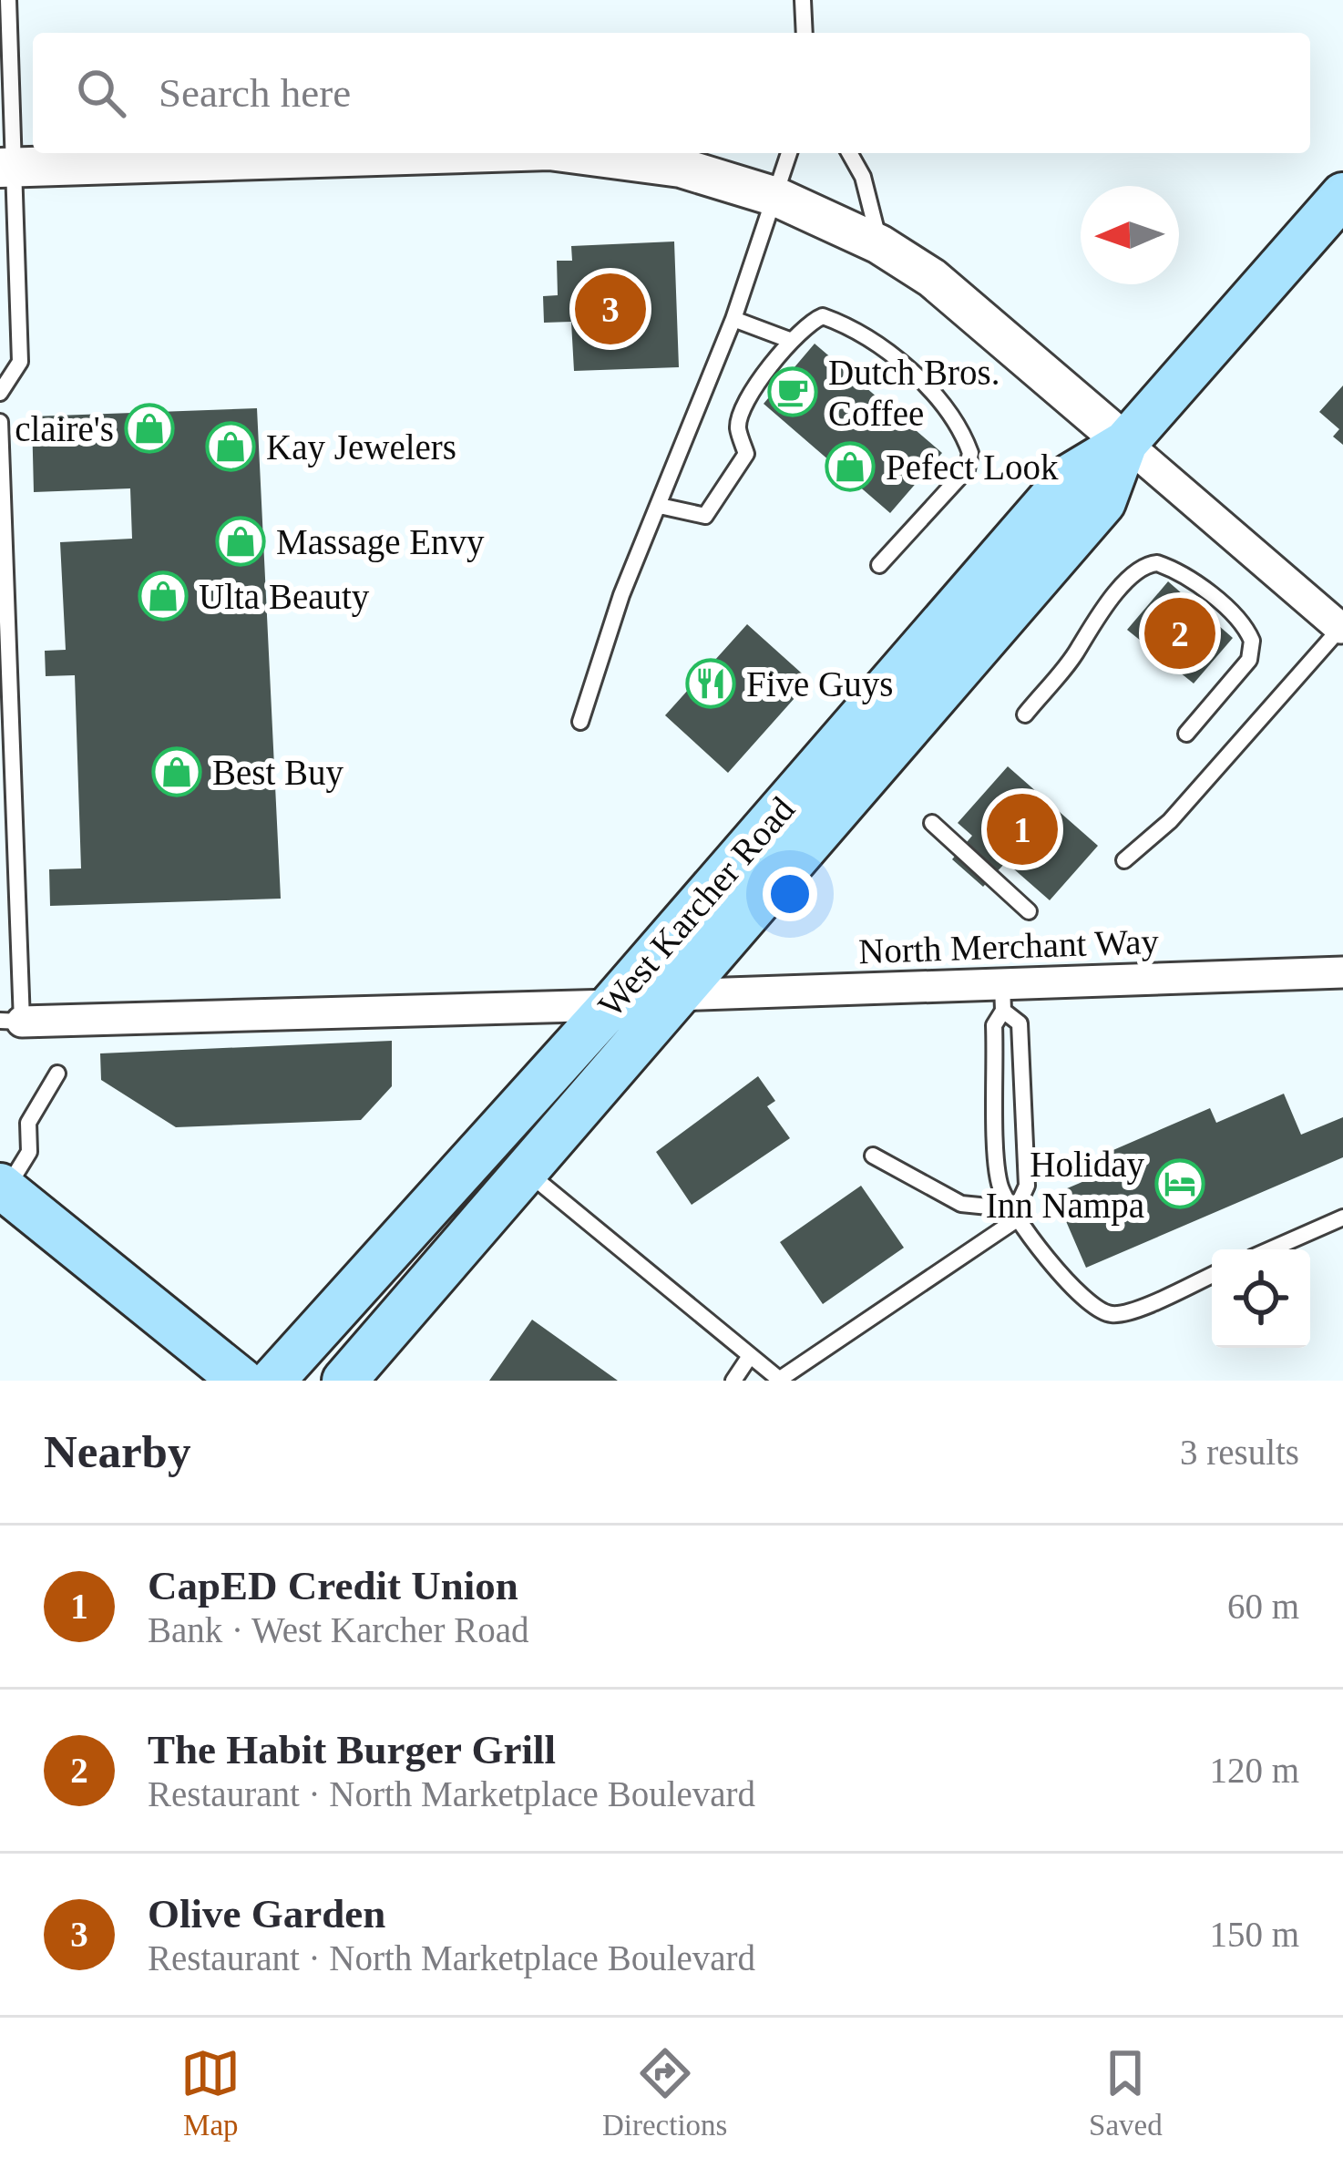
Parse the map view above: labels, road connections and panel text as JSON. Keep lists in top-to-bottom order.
{
  "streets": {
    "main road": ["West Karcher Road"],
    "street": ["North Merchant Way"]
  },
  "crossings": [
    ["West Karcher Road", "North Merchant Way"]
  ],
  "places": {
    "cafe": ["Dutch Bros. Coffee"],
    "shop": [
      "claire's",
      "Kay Jewelers",
      "Pefect Look",
      "Massage Envy",
      "Ulta Beauty",
      "Best Buy"
    ],
    "restaurant": ["Five Guys"],
    "hotel": ["Holiday Inn Nampa"]
  },
  "north": "left",
  "page": {
    "search": "Search here",
    "pins": ["3", "2", "1"],
    "heading": ["Nearby", "3 results"],
    "list": [
      {
        "mark": "1",
        "name": "CapED Credit Union",
        "note": "Bank · West Karcher Road",
        "value": "60 m"
      },
      {
        "mark": "2",
        "name": "The Habit Burger Grill",
        "note": "Restaurant · North Marketplace Boulevard",
        "value": "120 m"
      },
      {
        "mark": "3",
        "name": "Olive Garden",
        "note": "Restaurant · North Marketplace Boulevard",
        "value": "150 m"
      }
    ],
    "nav": ["Map", "Directions", "Saved"]
  }
}
